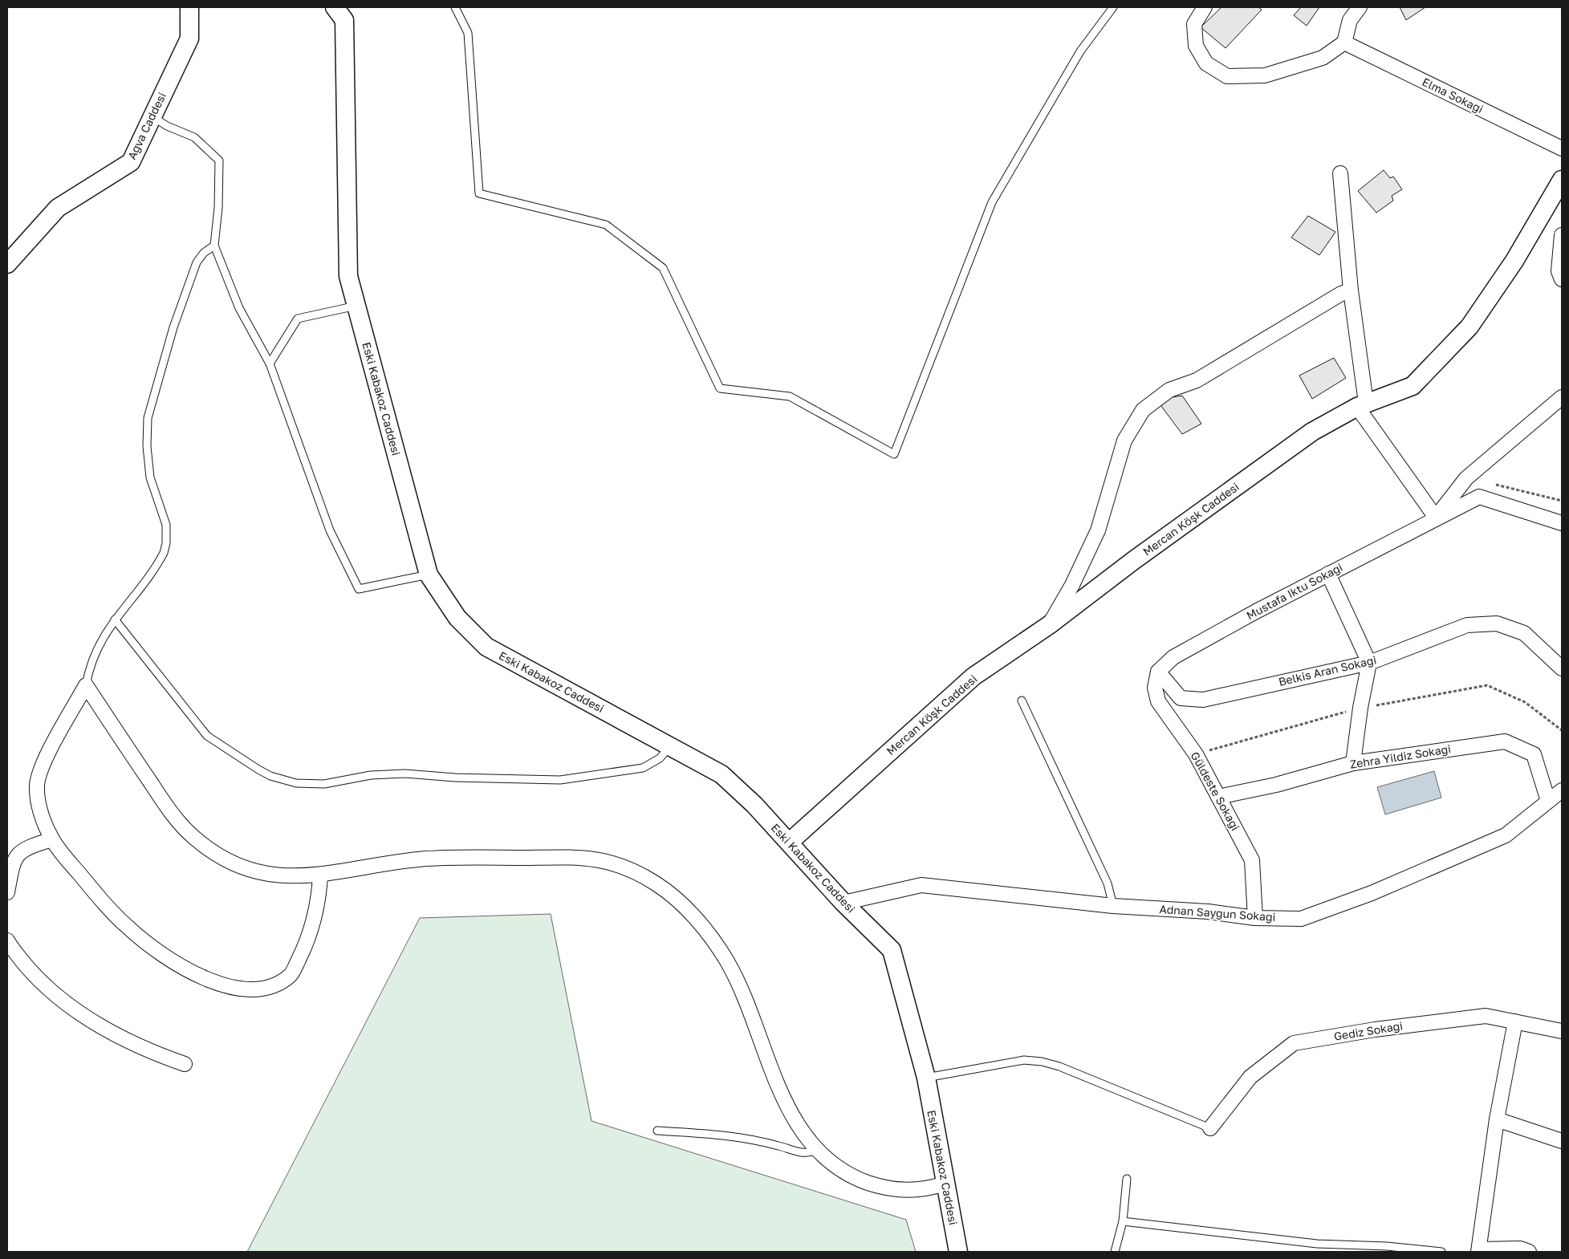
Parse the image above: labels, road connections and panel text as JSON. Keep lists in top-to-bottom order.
{
  "streets": {
    "street": [
      "Elma Sokagi",
      "Ağva Caddesi",
      "Eski Kabakoz Caddesi",
      "Mercan Köşk Caddesi",
      "Mustafa Iktu Sokagi",
      "Belkis Aran Sokagi",
      "Zehra Yildiz Sokagi",
      "Güldeste Sokagi",
      "Adnan Saygun Sokagi",
      "Gediz Sokagi"
    ]
  },
  "crossings": [
    ["Eski Kabakoz Caddesi", "Mercan Köşk Caddesi"],
    ["Eski Kabakoz Caddesi", "Adnan Saygun Sokagi"],
    ["Mustafa Iktu Sokagi", "Belkis Aran Sokagi"],
    ["Mustafa Iktu Sokagi", "Güldeste Sokagi"],
    ["Belkis Aran Sokagi", "Güldeste Sokagi"],
    ["Zehra Yildiz Sokagi", "Güldeste Sokagi"],
    ["Zehra Yildiz Sokagi", "Adnan Saygun Sokagi"],
    ["Güldeste Sokagi", "Adnan Saygun Sokagi"]
  ]
}
